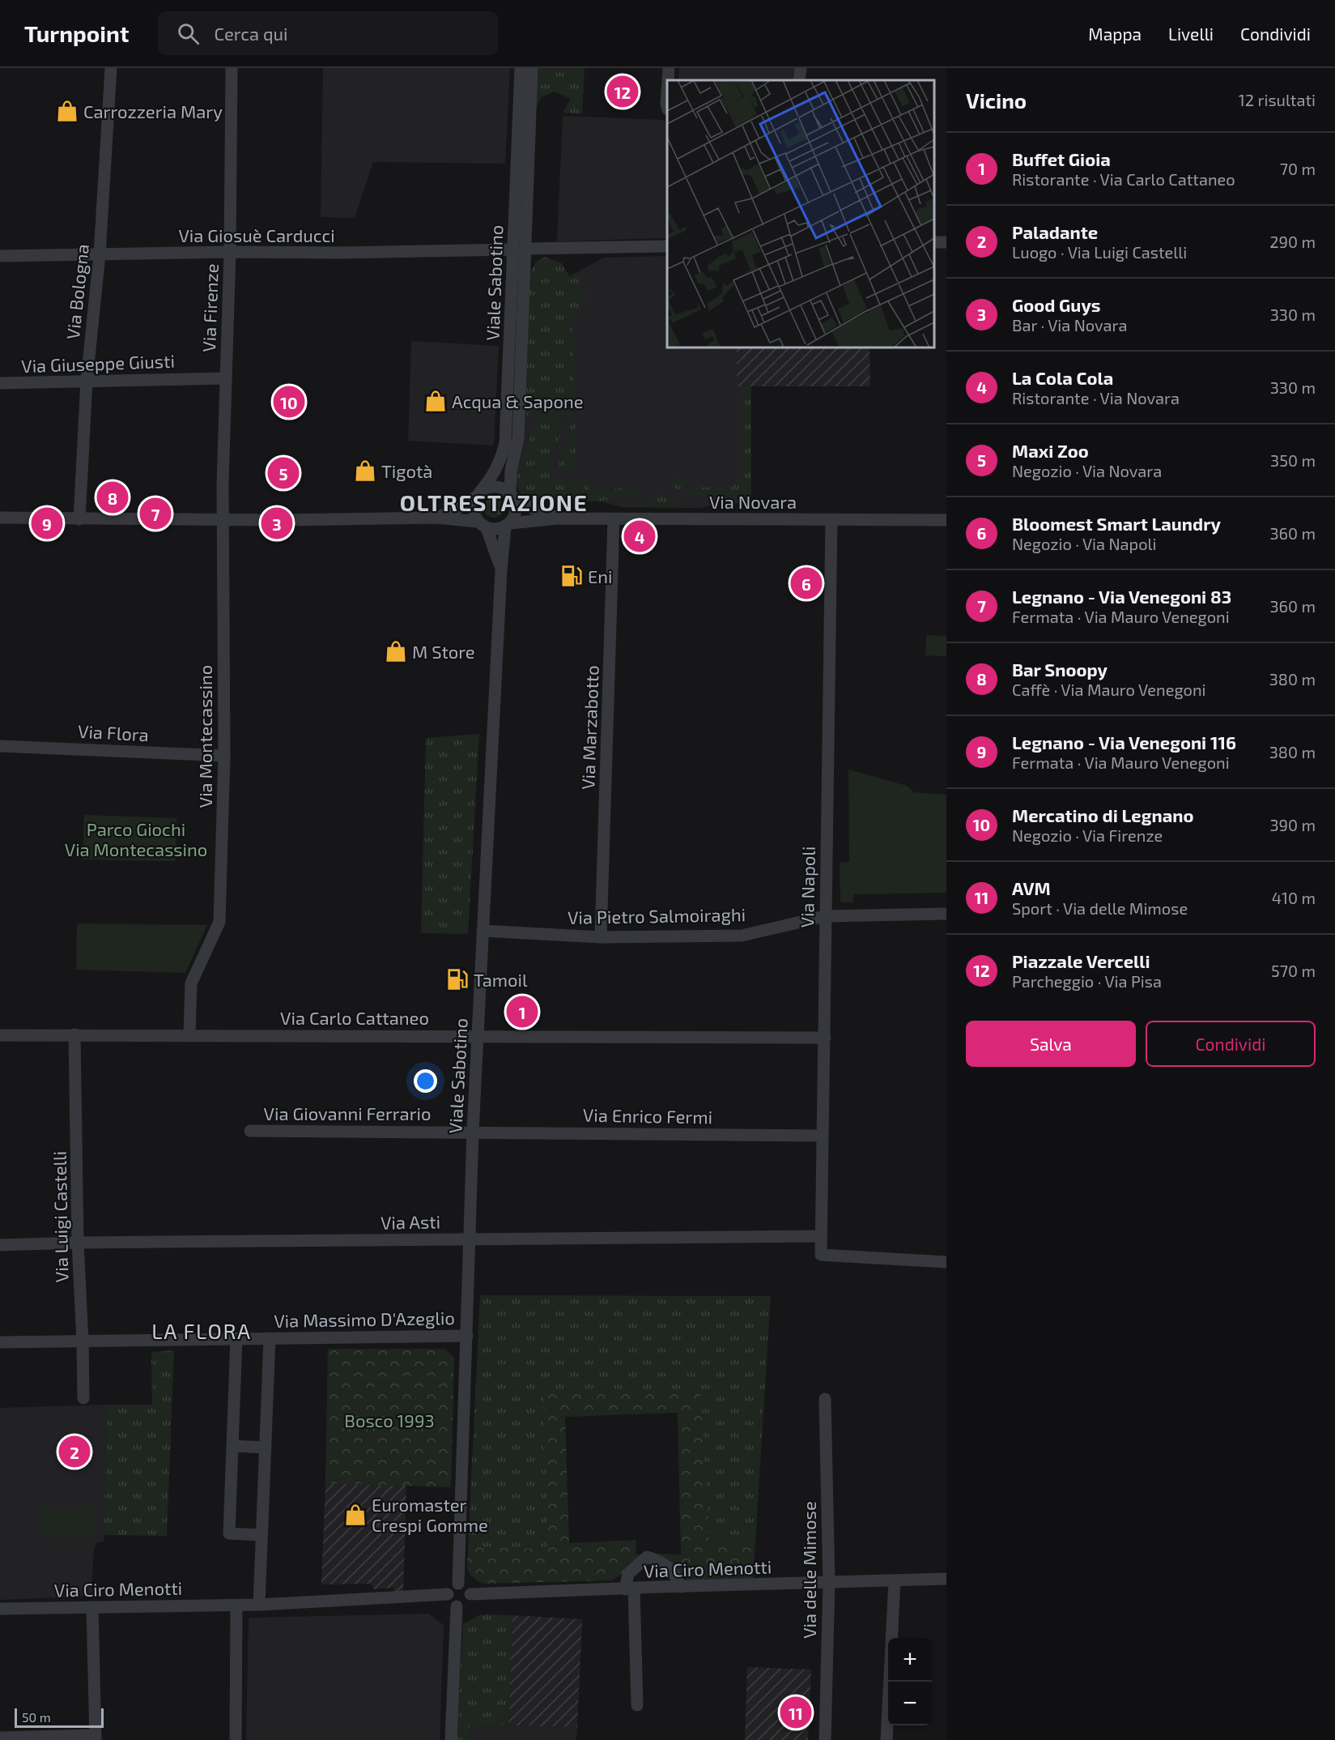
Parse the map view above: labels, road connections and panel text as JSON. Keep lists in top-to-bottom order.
{
  "streets": {
    "street": [
      "Via Giosuè Carducci",
      "Viale Sabotino",
      "Via Bologna",
      "Via Firenze",
      "Via Giuseppe Giusti",
      "Via Novara",
      "Via Marzabotto",
      "Via Flora",
      "Via Montecassino",
      "Via Napoli",
      "Via Pietro Salmoiraghi",
      "Via Carlo Cattaneo",
      "Via Giovanni Ferrario",
      "Via Enrico Fermi",
      "Via Luigi Castelli",
      "Via Asti",
      "Via Massimo D'Azeglio",
      "Via Ciro Menotti",
      "Via delle Mimose"
    ]
  },
  "crossings": [
    ["Via Giosuè Carducci", "Viale Sabotino"],
    ["Via Giosuè Carducci", "Via Bologna"],
    ["Via Giosuè Carducci", "Via Firenze"],
    ["Viale Sabotino", "Via Novara"],
    ["Viale Sabotino", "Via Pietro Salmoiraghi"],
    ["Viale Sabotino", "Via Carlo Cattaneo"],
    ["Viale Sabotino", "Via Giovanni Ferrario"],
    ["Viale Sabotino", "Via Enrico Fermi"],
    ["Viale Sabotino", "Via Asti"],
    ["Viale Sabotino", "Via Massimo D'Azeglio"],
    ["Viale Sabotino", "Via Ciro Menotti"],
    ["Via Bologna", "Via Giuseppe Giusti"],
    ["Via Firenze", "Via Giuseppe Giusti"],
    ["Via Firenze", "Via Montecassino"],
    ["Via Novara", "Via Marzabotto"],
    ["Via Novara", "Via Napoli"],
    ["Via Marzabotto", "Via Pietro Salmoiraghi"],
    ["Via Flora", "Via Montecassino"],
    ["Via Montecassino", "Via Carlo Cattaneo"],
    ["Via Napoli", "Via Pietro Salmoiraghi"],
    ["Via Napoli", "Via Carlo Cattaneo"],
    ["Via Napoli", "Via Enrico Fermi"],
    ["Via Napoli", "Via Asti"],
    ["Via Carlo Cattaneo", "Via Luigi Castelli"],
    ["Via Giovanni Ferrario", "Via Enrico Fermi"],
    ["Via Luigi Castelli", "Via Asti"],
    ["Via Luigi Castelli", "Via Massimo D'Azeglio"],
    ["Via Ciro Menotti", "Via delle Mimose"]
  ],
  "districts": ["OLTRESTAZIONE", "LA FLORA"],
  "parks": ["Parco Giochi Via Montecassino", "Bosco 1993"],
  "places": {
    "shop": [
      "Carrozzeria Mary",
      "Acqua & Sapone",
      "Tigotà",
      "M Store",
      "Euromaster Crespi Gomme"
    ],
    "fuel station": ["Eni", "Tamoil"]
  },
  "scale_bar": "50 m",
  "page": {
    "header": "Turnpoint",
    "search": "Cerca qui",
    "nav": ["Mappa", "Livelli", "Condividi"],
    "heading": ["Vicino", "12 risultati"],
    "pins": [
      "12",
      "10",
      "5",
      "8",
      "7",
      "3",
      "9",
      "4",
      "6",
      "1",
      "2",
      "11"
    ],
    "list": [
      {
        "mark": "1",
        "name": "Buffet Gioia",
        "note": "Ristorante · Via Carlo Cattaneo",
        "value": "70 m"
      },
      {
        "mark": "2",
        "name": "Paladante",
        "note": "Luogo · Via Luigi Castelli",
        "value": "290 m"
      },
      {
        "mark": "3",
        "name": "Good Guys",
        "note": "Bar · Via Novara",
        "value": "330 m"
      },
      {
        "mark": "4",
        "name": "La Cola Cola",
        "note": "Ristorante · Via Novara",
        "value": "330 m"
      },
      {
        "mark": "5",
        "name": "Maxi Zoo",
        "note": "Negozio · Via Novara",
        "value": "350 m"
      },
      {
        "mark": "6",
        "name": "Bloomest Smart Laundry",
        "note": "Negozio · Via Napoli",
        "value": "360 m"
      },
      {
        "mark": "7",
        "name": "Legnano - Via Venegoni 83",
        "note": "Fermata · Via Mauro Venegoni",
        "value": "360 m"
      },
      {
        "mark": "8",
        "name": "Bar Snoopy",
        "note": "Caffè · Via Mauro Venegoni",
        "value": "380 m"
      },
      {
        "mark": "9",
        "name": "Legnano - Via Venegoni 116",
        "note": "Fermata · Via Mauro Venegoni",
        "value": "380 m"
      },
      {
        "mark": "10",
        "name": "Mercatino di Legnano",
        "note": "Negozio · Via Firenze",
        "value": "390 m"
      },
      {
        "mark": "11",
        "name": "AVM",
        "note": "Sport · Via delle Mimose",
        "value": "410 m"
      },
      {
        "mark": "12",
        "name": "Piazzale Vercelli",
        "note": "Parcheggio · Via Pisa",
        "value": "570 m"
      }
    ],
    "buttons": ["Salva", "Condividi"],
    "map_buttons": ["+", "−"],
    "scale": "50 m"
  }
}
